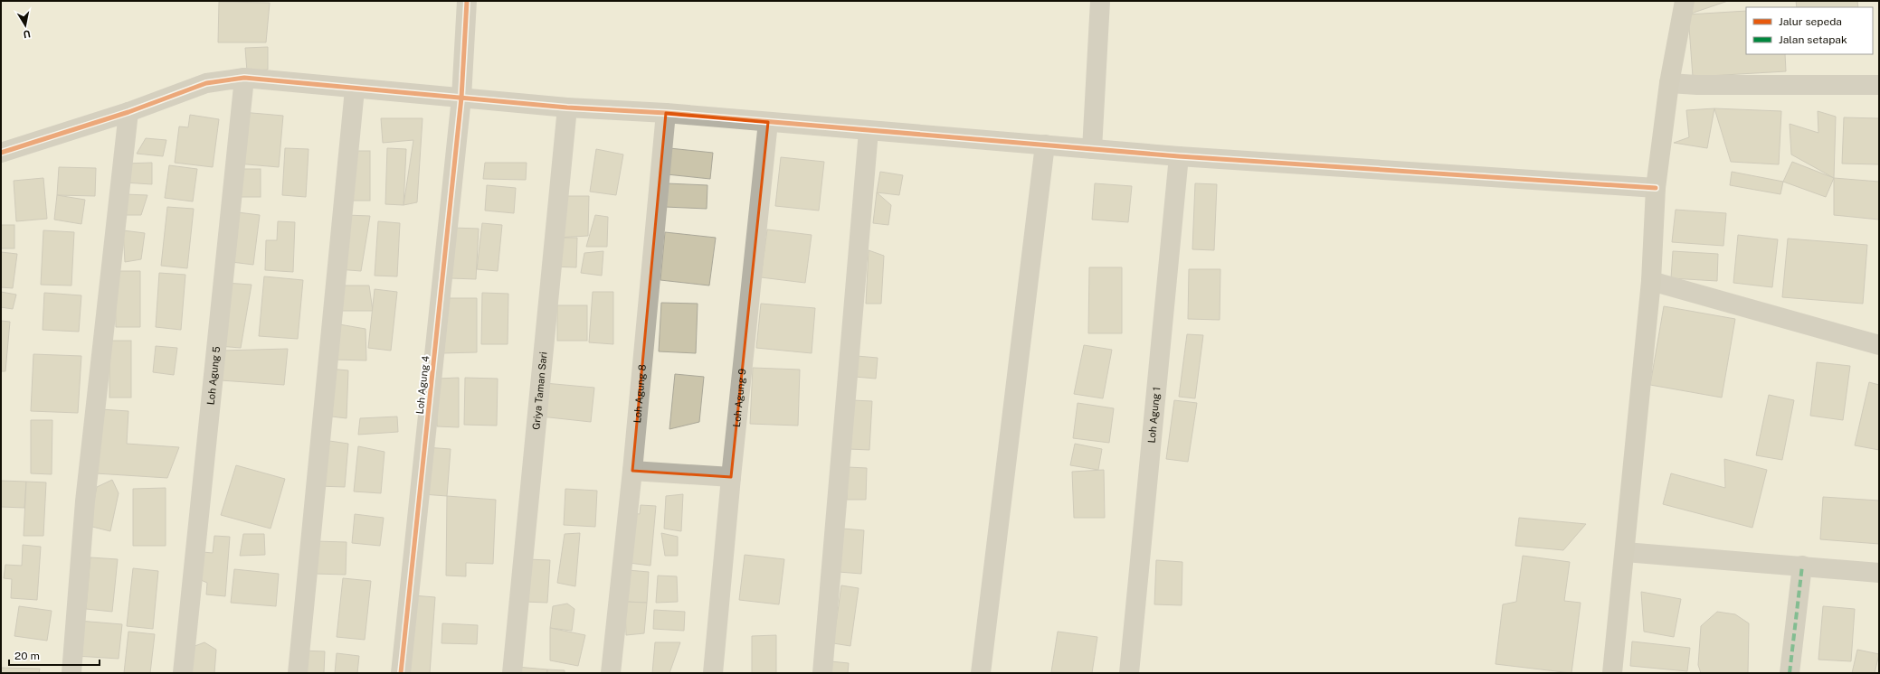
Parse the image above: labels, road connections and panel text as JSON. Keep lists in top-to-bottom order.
{
  "streets": {
    "street": [
      "Loh Agung 5",
      "Loh Agung 4",
      "Griya Taman Sari",
      "Loh Agung 8",
      "Loh Agung 9",
      "Loh Agung 1"
    ]
  },
  "legend": ["Jalur sepeda", "Jalan setapak"],
  "scale_bar": "20 m",
  "north": "bottom"
}
